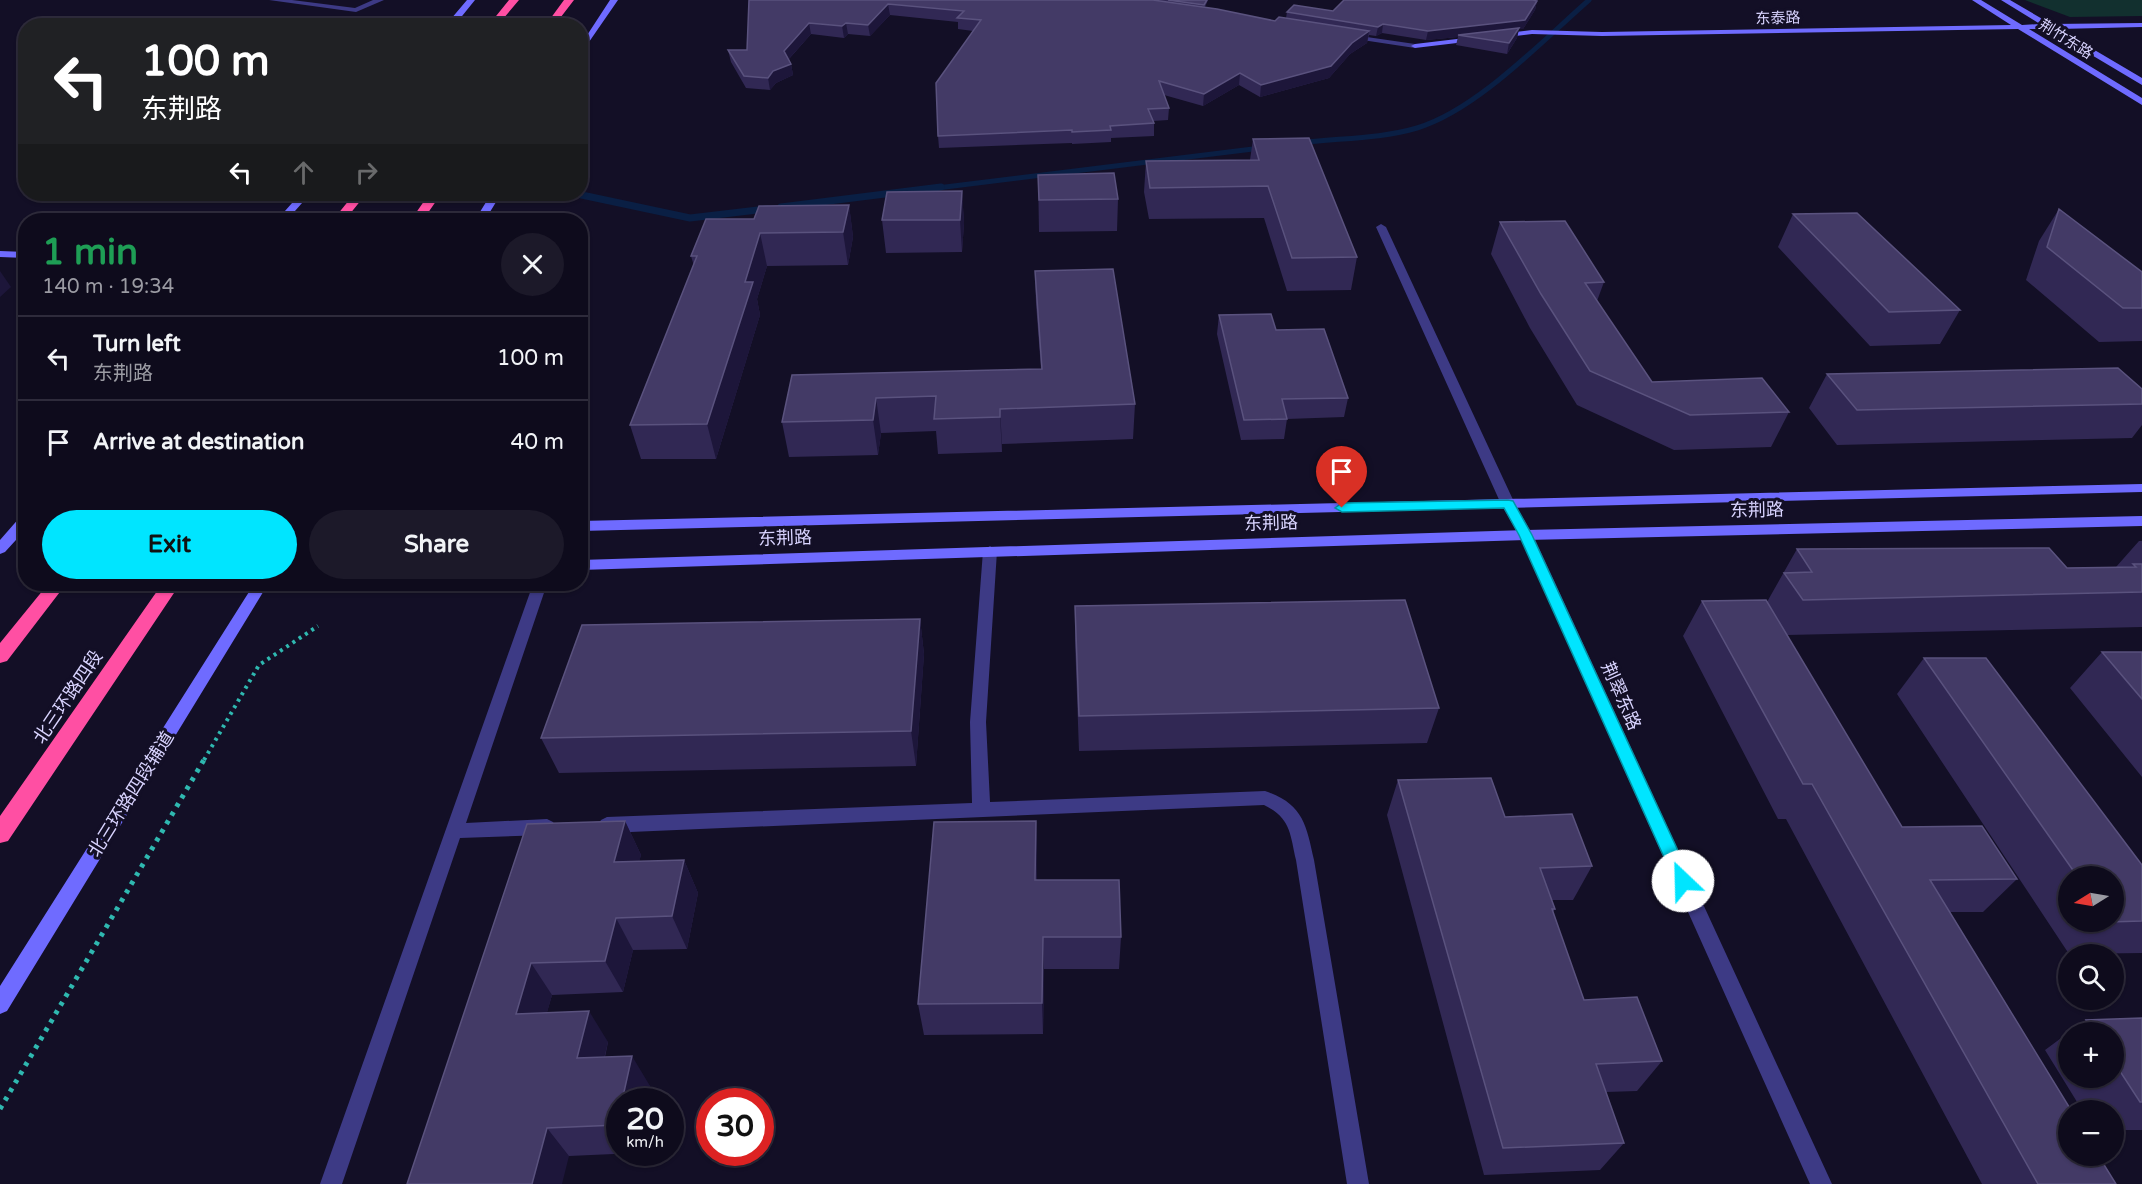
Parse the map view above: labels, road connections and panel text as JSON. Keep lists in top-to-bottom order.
{
  "streets": {
    "highway": ["北三环路四段"],
    "street": [
      "东泰路",
      "荆竹东路",
      "东荆路",
      "荆翠东路",
      "北三环路四段辅道"
    ]
  },
  "crossings": [
    ["东泰路", "荆竹东路"],
    ["东荆路", "荆翠东路"]
  ],
  "north": "left",
  "page": {
    "turn": ["100 m", "东荆路"],
    "heading": ["1 min", "140 m · 19:34"],
    "list": [
      {
        "name": "Turn left",
        "note": "东荆路",
        "value": "100 m"
      },
      {
        "name": "Arrive at destination",
        "value": "40 m"
      }
    ],
    "buttons": ["Exit", "Share"],
    "map_buttons": ["+", "−"],
    "speed": "20 km/h",
    "limit": "30"
  }
}
